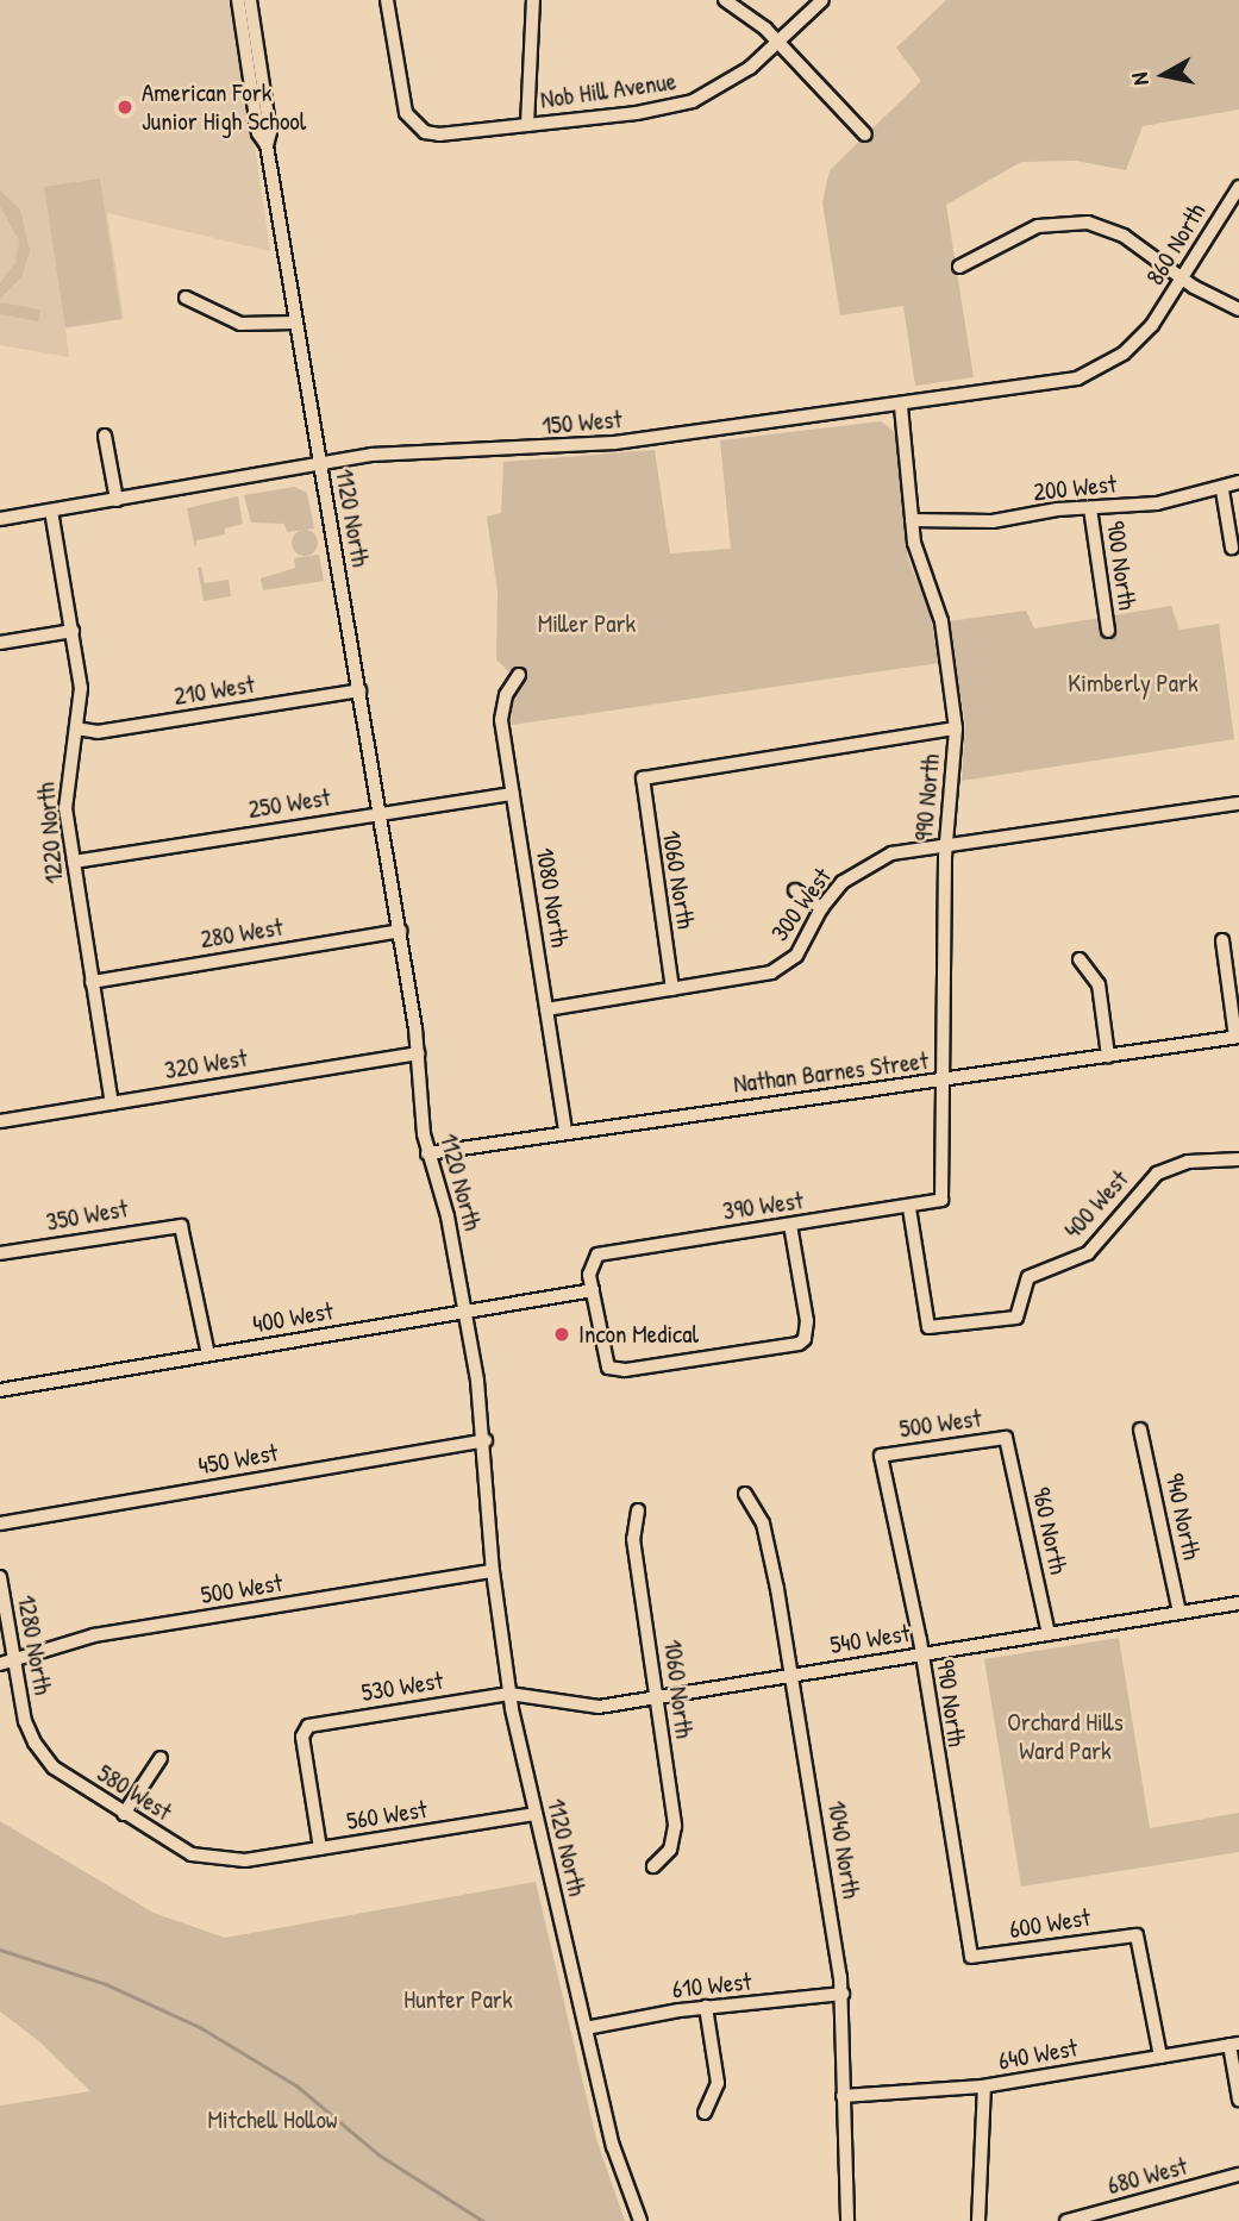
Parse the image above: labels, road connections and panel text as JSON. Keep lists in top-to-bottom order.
{
  "streets": {
    "street": [
      "Nob Hill Avenue",
      "860 North",
      "150 West",
      "200 West",
      "1120 North",
      "900 North",
      "210 West",
      "990 North",
      "250 West",
      "1220 North",
      "1060 North",
      "1080 North",
      "300 West",
      "280 West",
      "320 West",
      "Nathan Barnes Street",
      "400 West",
      "390 West",
      "350 West",
      "500 West",
      "450 West",
      "940 North",
      "960 North",
      "540 West",
      "1280 North",
      "530 West",
      "580 West",
      "560 West",
      "1040 North",
      "600 West",
      "610 West",
      "640 West",
      "680 West"
    ]
  },
  "crossings": [
    ["860 North", "150 West"],
    ["150 West", "1120 North"],
    ["150 West", "990 North"],
    ["150 West", "1220 North"],
    ["200 West", "900 North"],
    ["200 West", "990 North"],
    ["1120 North", "210 West"],
    ["1120 North", "250 West"],
    ["1120 North", "280 West"],
    ["1120 North", "320 West"],
    ["1120 North", "Nathan Barnes Street"],
    ["1120 North", "400 West"],
    ["1120 North", "500 West"],
    ["1120 North", "450 West"],
    ["1120 North", "540 West"],
    ["1120 North", "530 West"],
    ["1120 North", "560 West"],
    ["1120 North", "610 West"],
    ["210 West", "1220 North"],
    ["990 North", "1060 North"],
    ["990 North", "300 West"],
    ["990 North", "Nathan Barnes Street"],
    ["990 North", "390 West"],
    ["990 North", "500 West"],
    ["990 North", "540 West"],
    ["990 North", "600 West"],
    ["250 West", "1220 North"],
    ["250 West", "1080 North"],
    ["1220 North", "280 West"],
    ["1220 North", "320 West"],
    ["1060 North", "300 West"],
    ["1060 North", "540 West"],
    ["1080 North", "300 West"],
    ["1080 North", "Nathan Barnes Street"],
    ["400 West", "390 West"],
    ["400 West", "350 West"],
    ["500 West", "960 North"],
    ["500 West", "1280 North"],
    ["940 North", "540 West"],
    ["960 North", "540 West"],
    ["540 West", "530 West"],
    ["540 West", "1040 North"],
    ["1280 North", "580 West"],
    ["530 West", "560 West"],
    ["580 West", "560 West"],
    ["1040 North", "610 West"],
    ["1040 North", "640 West"],
    ["600 West", "640 West"]
  ],
  "parks": [
    "Miller Park",
    "Kimberly Park",
    "Orchard Hills Ward Park",
    "Hunter Park",
    "Mitchell Hollow"
  ],
  "places": ["American Fork Junior High School", "Incon Medical"],
  "north": "left"
}
